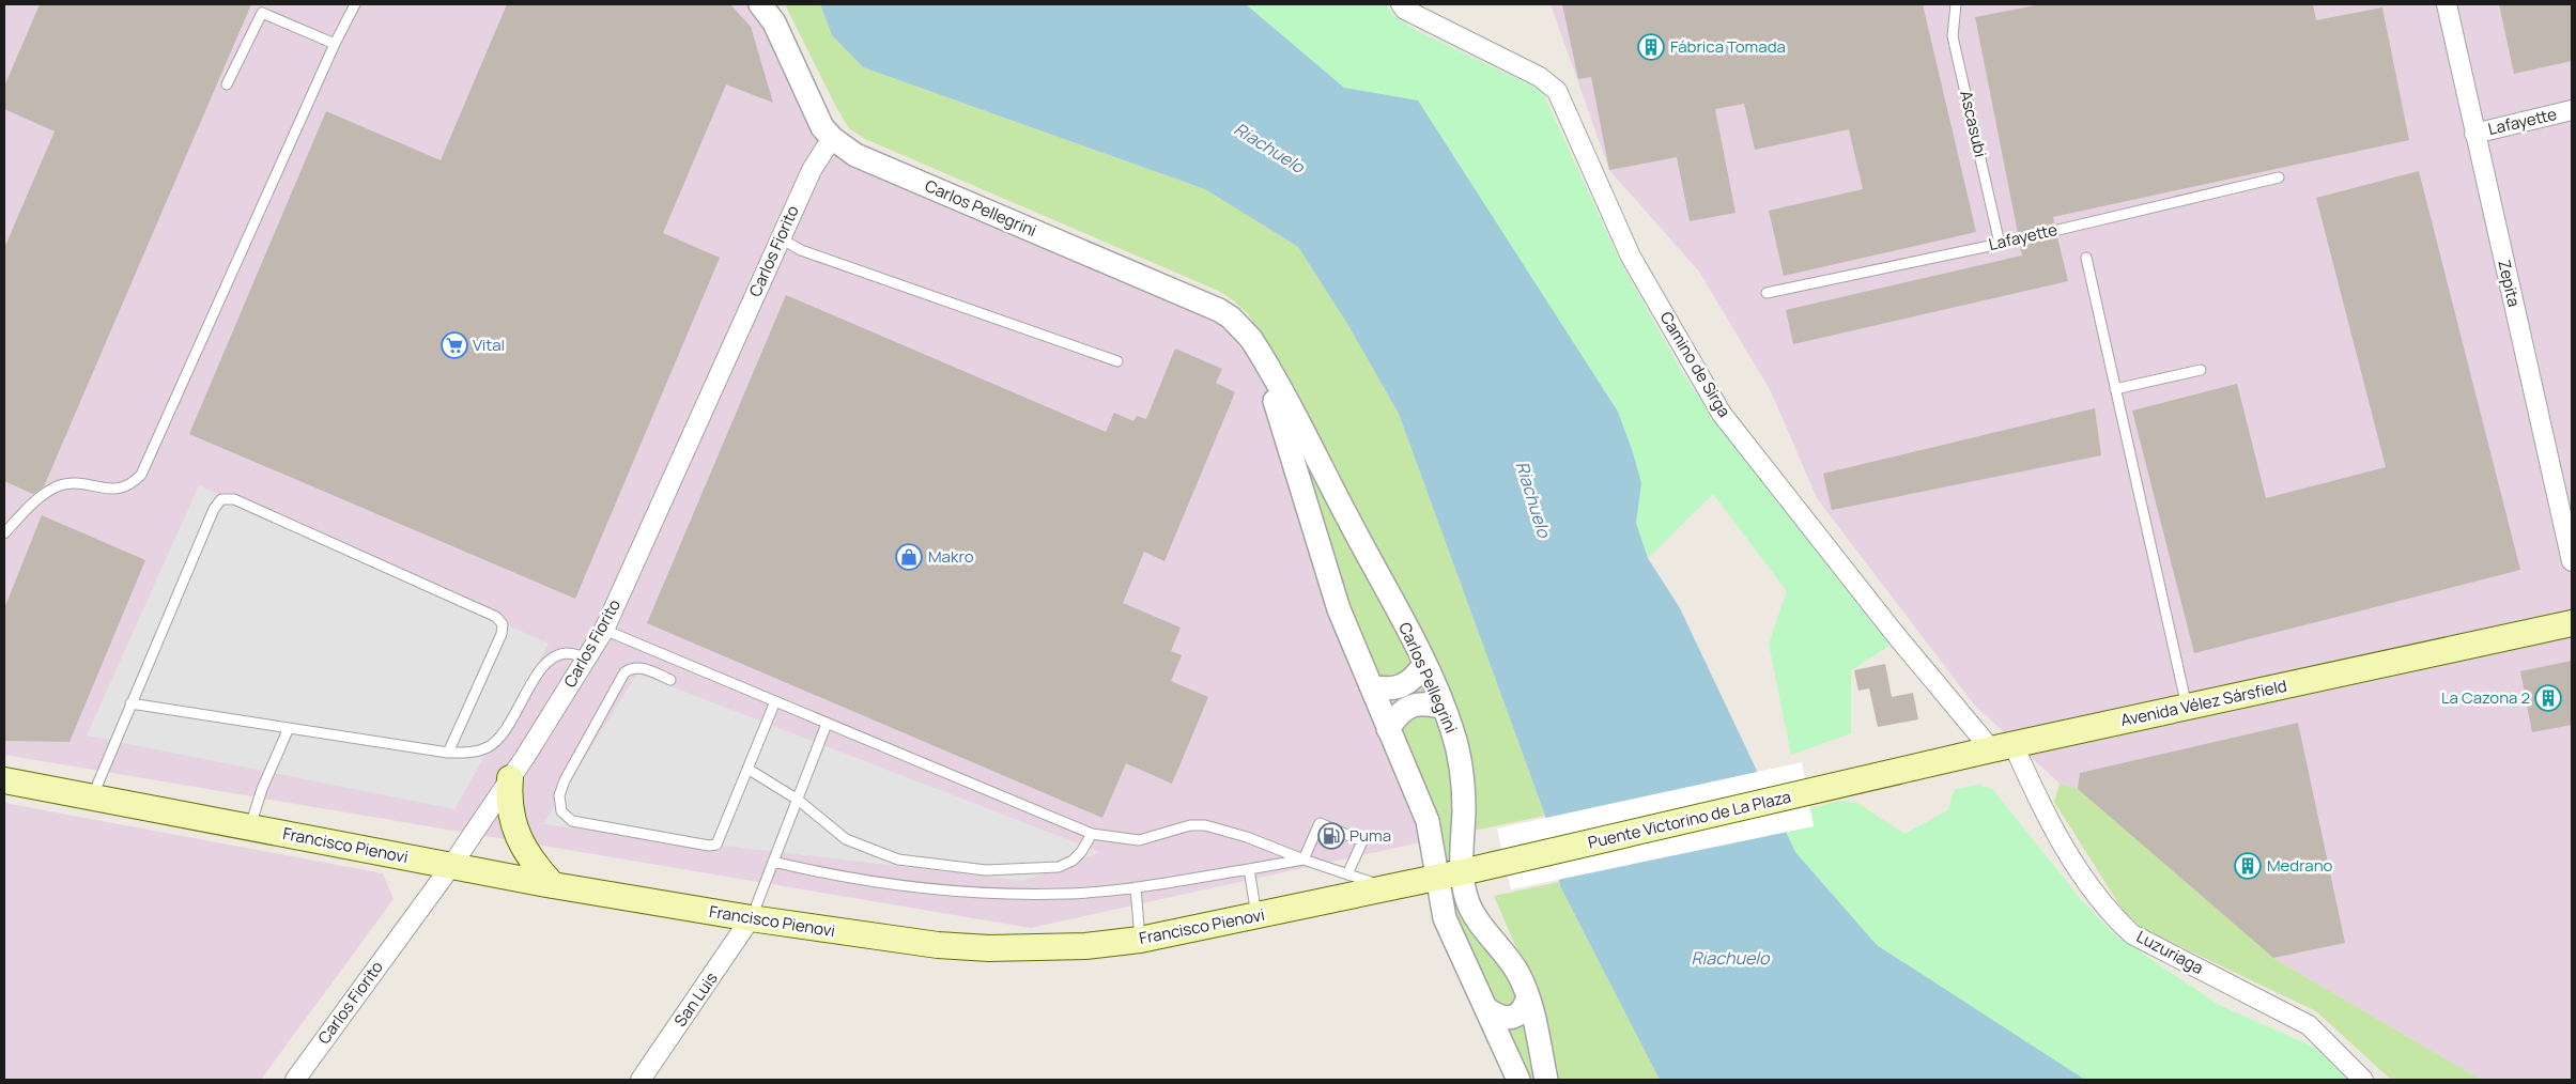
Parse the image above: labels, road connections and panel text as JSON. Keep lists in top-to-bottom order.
{
  "streets": {
    "main road": ["Avenida Vélez Sársfield", "Puente Victorino de La Plaza", "Francisco Pienovi"],
    "street": [
      "Lafayette",
      "Carlos Pellegrini",
      "Carlos Fiorito",
      "Zepita",
      "Camino de Sirga",
      "Luzuriaga",
      "San Luis"
    ],
    "lane": ["Ascasubi"]
  },
  "crossings": [
    ["Lafayette", "Ascasubi"],
    ["Lafayette", "Zepita"],
    ["Carlos Pellegrini", "Carlos Fiorito"],
    ["Carlos Pellegrini", "Francisco Pienovi"],
    ["Carlos Fiorito", "Francisco Pienovi"],
    ["Camino de Sirga", "Avenida Vélez Sársfield"],
    ["Camino de Sirga", "Luzuriaga"],
    ["Avenida Vélez Sársfield", "Puente Victorino de La Plaza"],
    ["Avenida Vélez Sársfield", "Luzuriaga"],
    ["Puente Victorino de La Plaza", "Francisco Pienovi"],
    ["Francisco Pienovi", "San Luis"]
  ],
  "water": ["Riachuelo"],
  "places": {
    "building": ["Fábrica Tomada", "La Cazona 2", "Medrano"],
    "supermarket": ["Vital"],
    "shop": ["Makro"],
    "fuel station": ["Puma"]
  }
}
